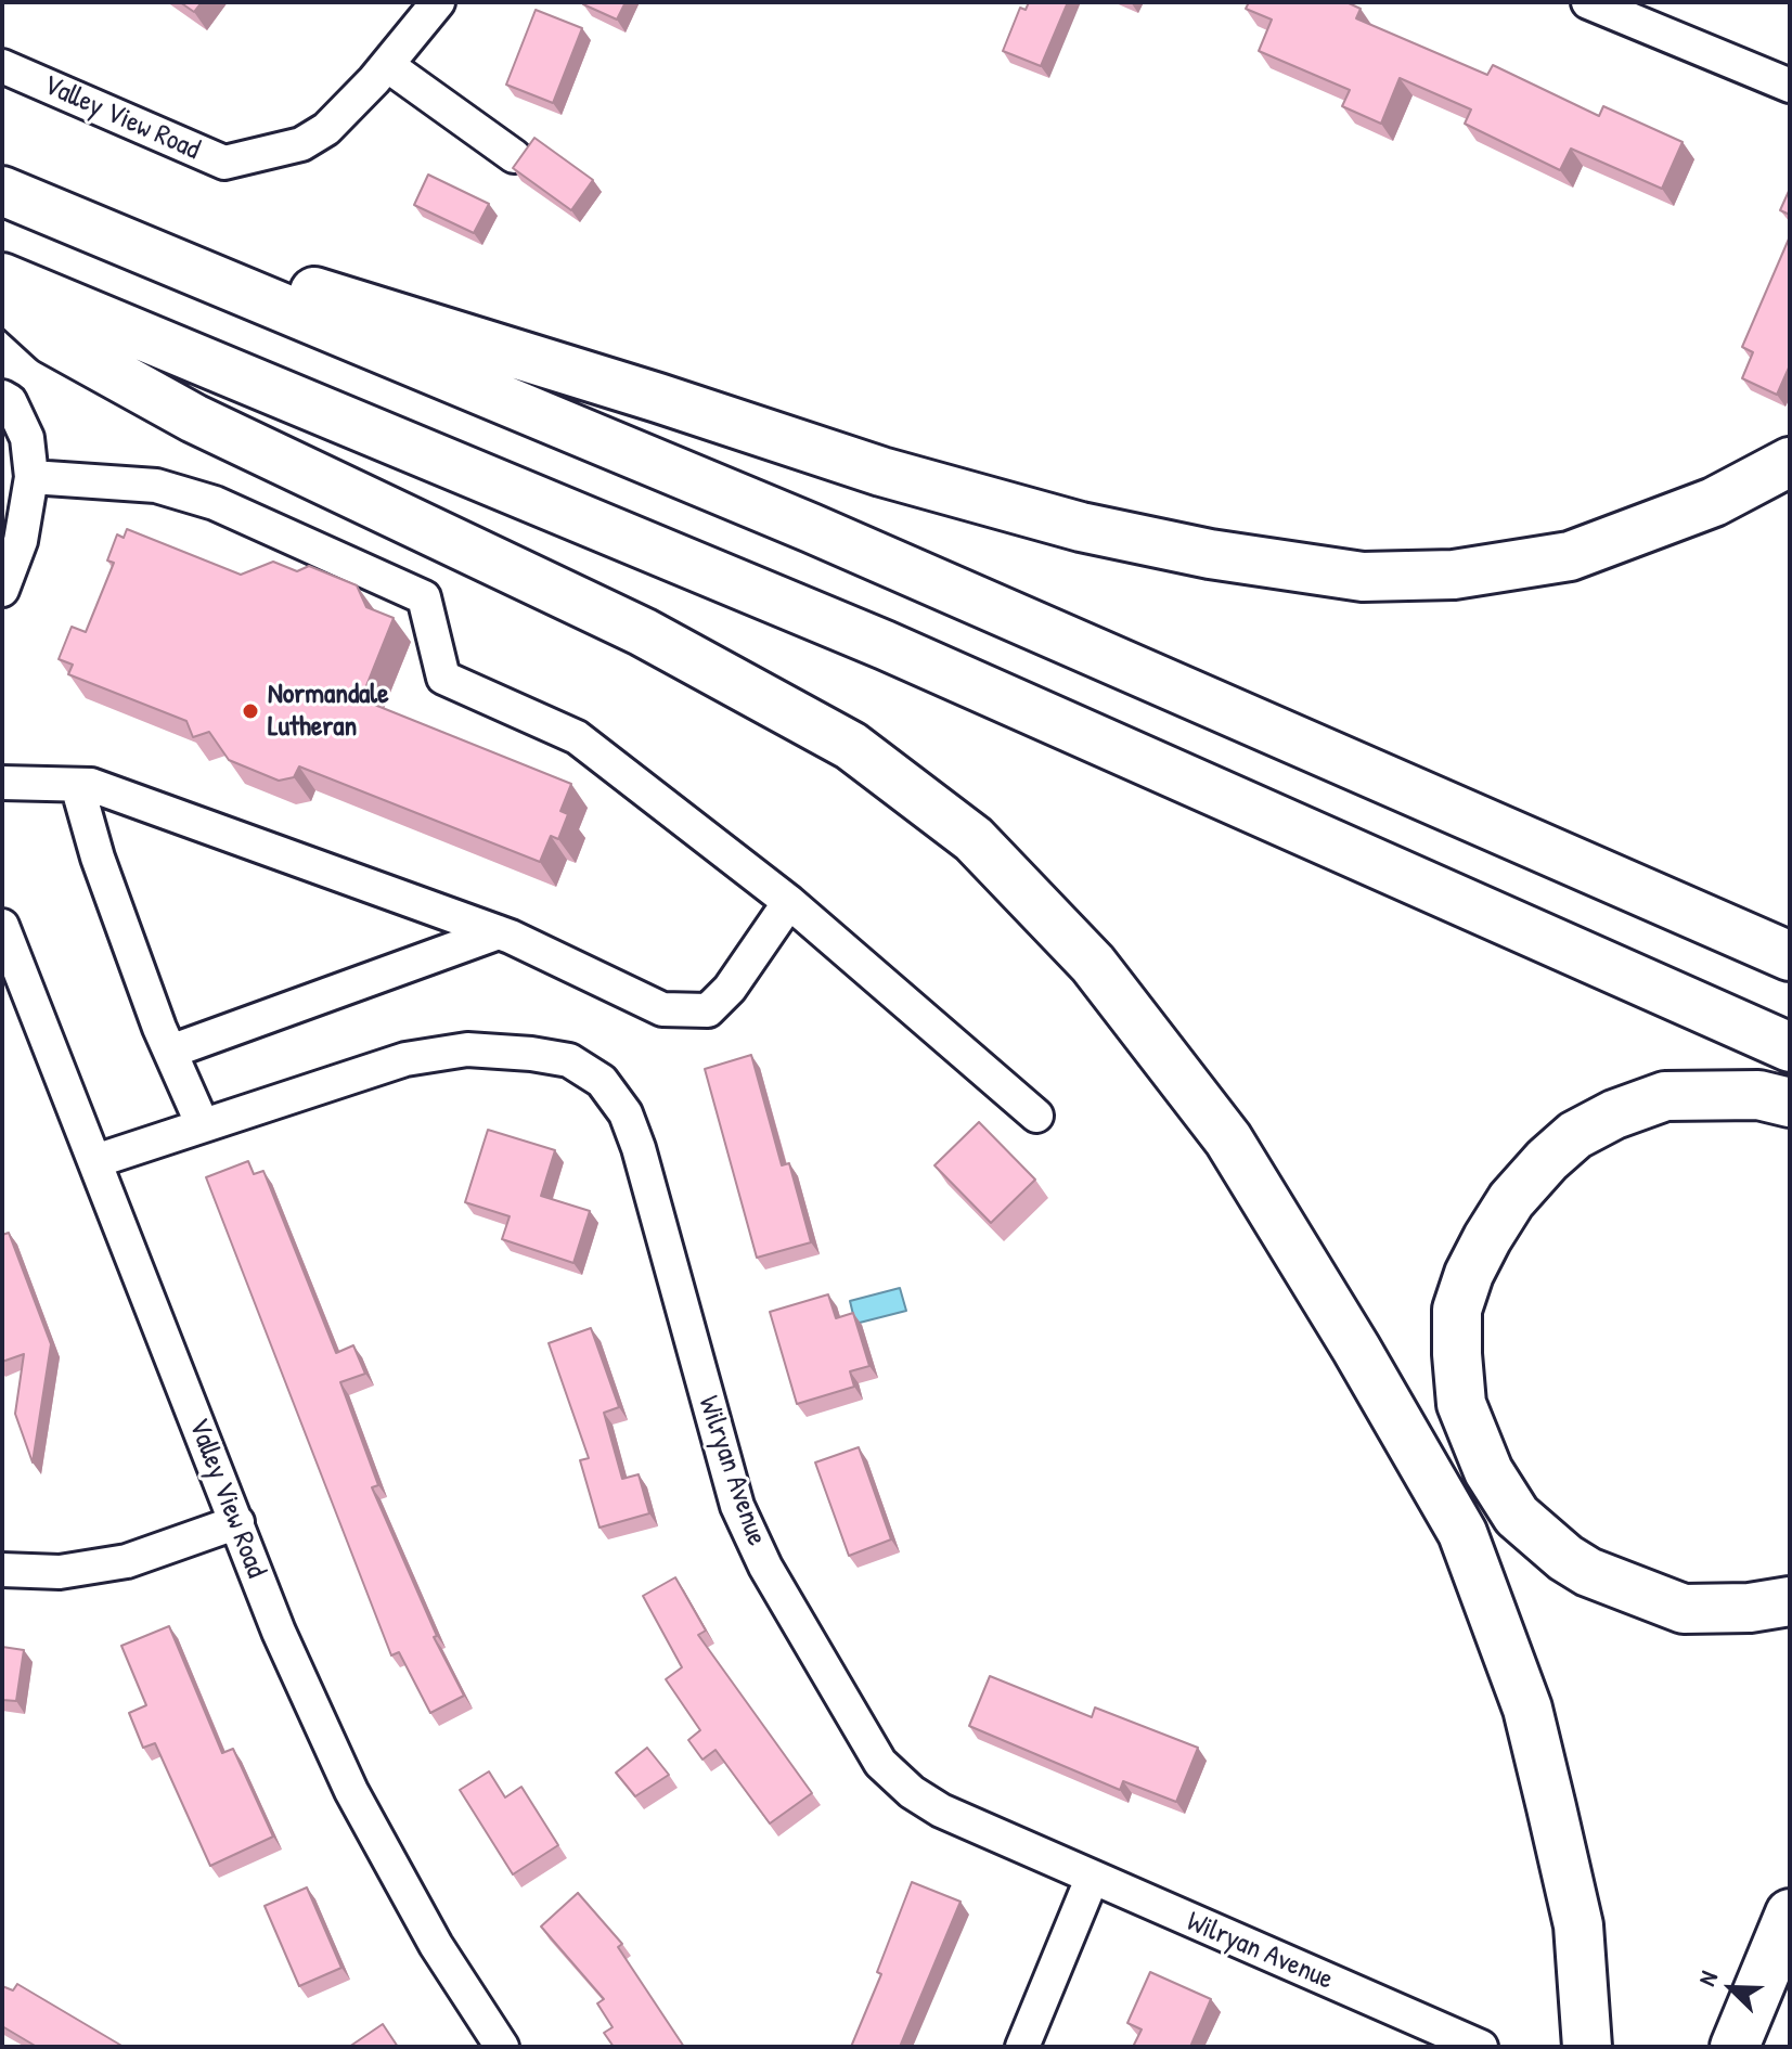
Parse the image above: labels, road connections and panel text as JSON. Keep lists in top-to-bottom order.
{
  "streets": {
    "street": ["Valley View Road", "Wilryan Avenue"]
  },
  "crossings": [
    ["Valley View Road", "Wilryan Avenue"]
  ],
  "places": ["Normandale Lutheran"],
  "north": "top left"
}
